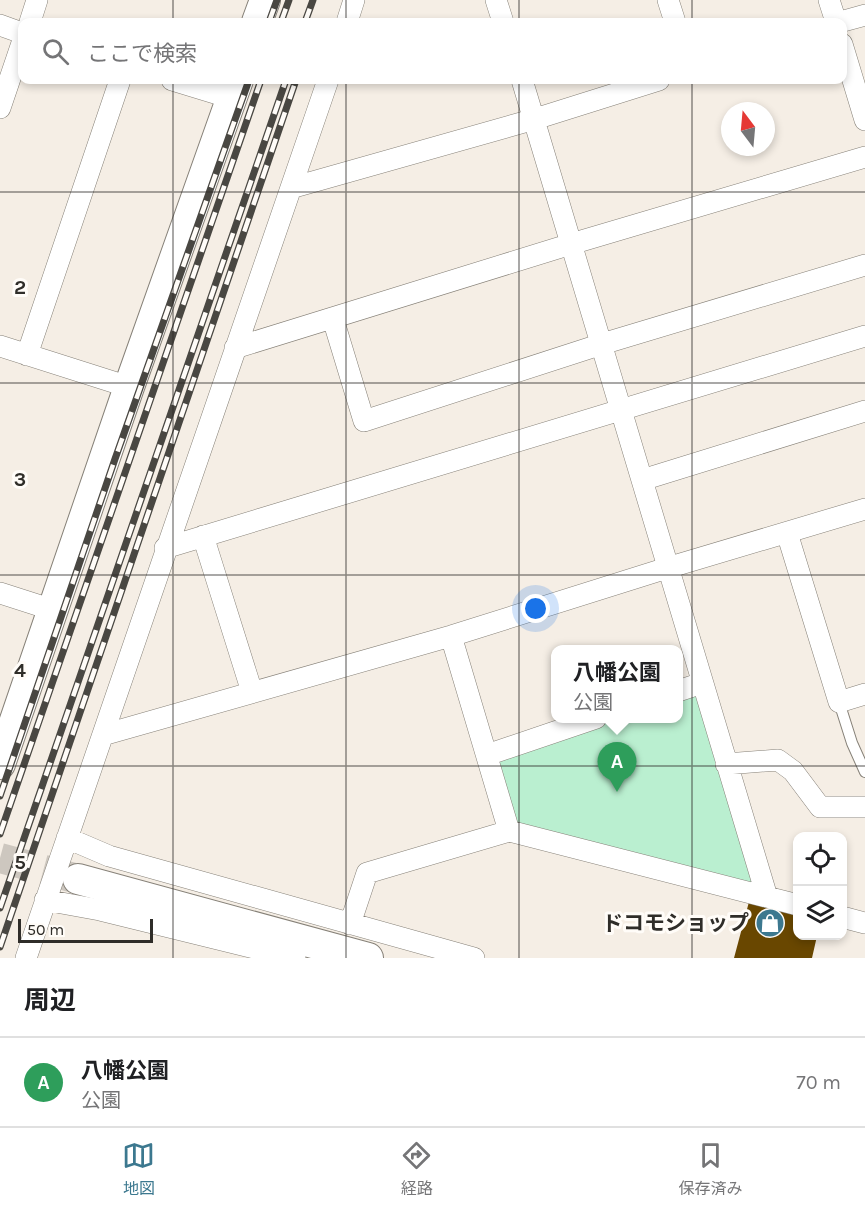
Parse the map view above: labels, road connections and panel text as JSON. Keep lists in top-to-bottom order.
{
  "places": {
    "shop": ["ドコモショップ"]
  },
  "scale_bar": "50 m",
  "north": "top",
  "page": {
    "search": "ここで検索",
    "popup": ["八幡公園", "公園"],
    "pins": "A",
    "scale": "50 m",
    "heading": "周辺",
    "list": [
      {
        "mark": "A",
        "name": "八幡公園",
        "note": "公園",
        "value": "70 m"
      }
    ],
    "nav": ["地図", "経路", "保存済み"]
  },
  "grid": {
    "rows": [
      "2",
      "3",
      "4",
      "5"
    ]
  }
}
